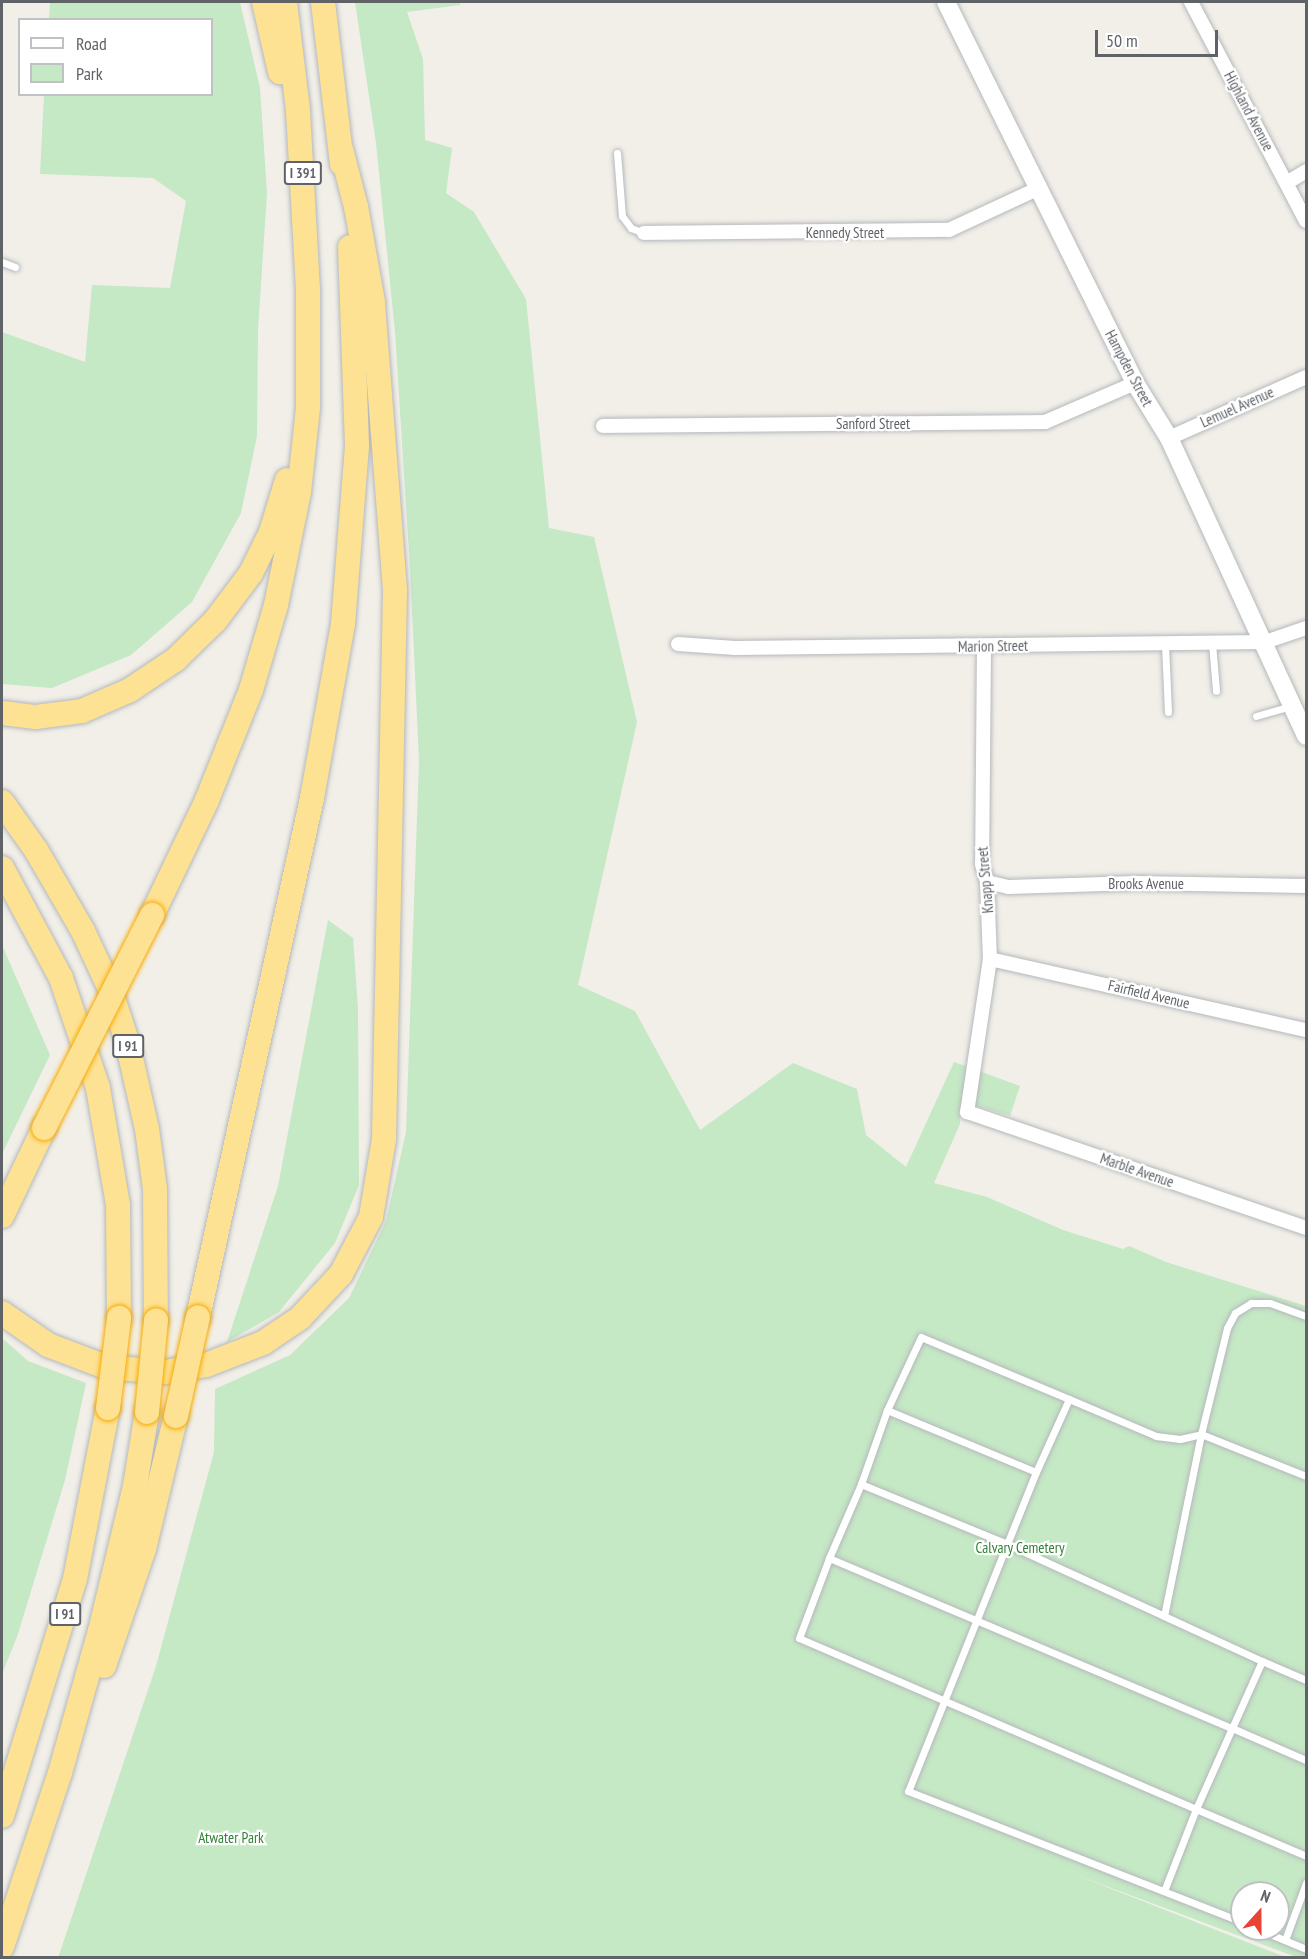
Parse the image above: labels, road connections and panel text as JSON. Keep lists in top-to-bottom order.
{
  "streets": {
    "highway": ["I 391", "I 91"],
    "main road": ["Hampden Street"],
    "street": [
      "Highland Avenue",
      "Kennedy Street",
      "Lemuel Avenue",
      "Sanford Street",
      "Marion Street",
      "Knapp Street",
      "Brooks Avenue",
      "Fairfield Avenue",
      "Marble Avenue"
    ]
  },
  "crossings": [
    ["Kennedy Street", "Hampden Street"],
    ["Hampden Street", "Lemuel Avenue"],
    ["Hampden Street", "Sanford Street"],
    ["Hampden Street", "Marion Street"],
    ["Marion Street", "Knapp Street"],
    ["Knapp Street", "Brooks Avenue"],
    ["Knapp Street", "Fairfield Avenue"],
    ["Knapp Street", "Marble Avenue"]
  ],
  "parks": ["Calvary Cemetery", "Atwater Park"],
  "legend": ["Road", "Park"],
  "scale_bar": "50 m",
  "north": "top"
}
